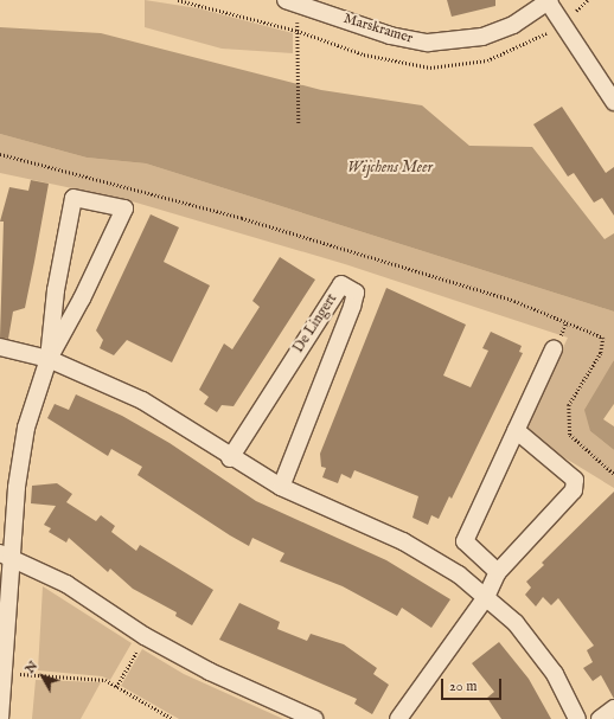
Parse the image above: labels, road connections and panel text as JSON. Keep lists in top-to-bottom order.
{
  "streets": {
    "street": ["Marskramer", "De Lingert"]
  },
  "water": ["Wijchens Meer"],
  "scale_bar": "20 m",
  "north": "top left"
}
